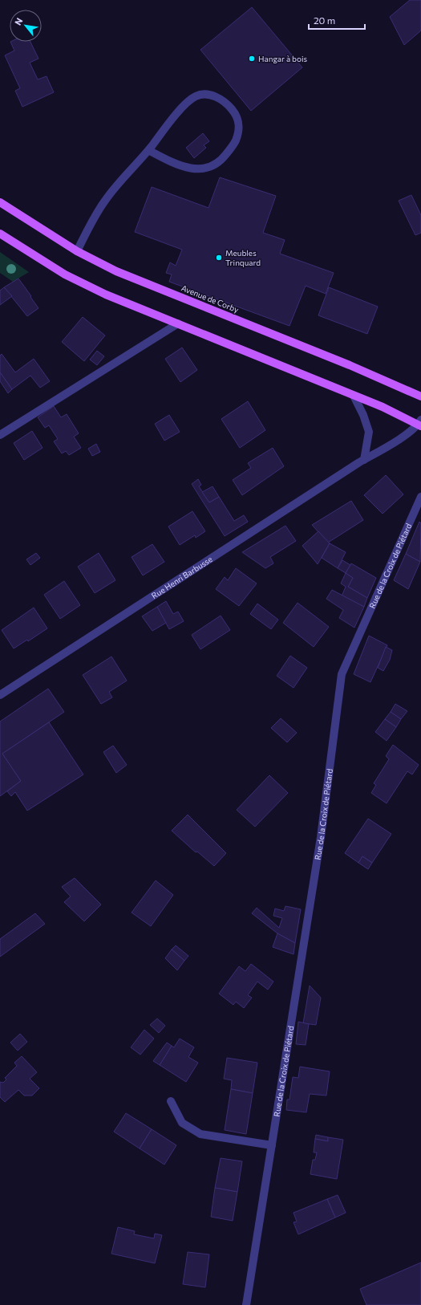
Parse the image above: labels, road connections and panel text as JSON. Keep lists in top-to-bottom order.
{
  "streets": {
    "main road": ["Avenue de Corby"],
    "street": ["Rue de la Croix de Piétard", "Rue Henri Barbusse"]
  },
  "places": ["Hangar à bois", "Meubles Trinquard"],
  "scale_bar": "20 m",
  "north": "top left"
}
